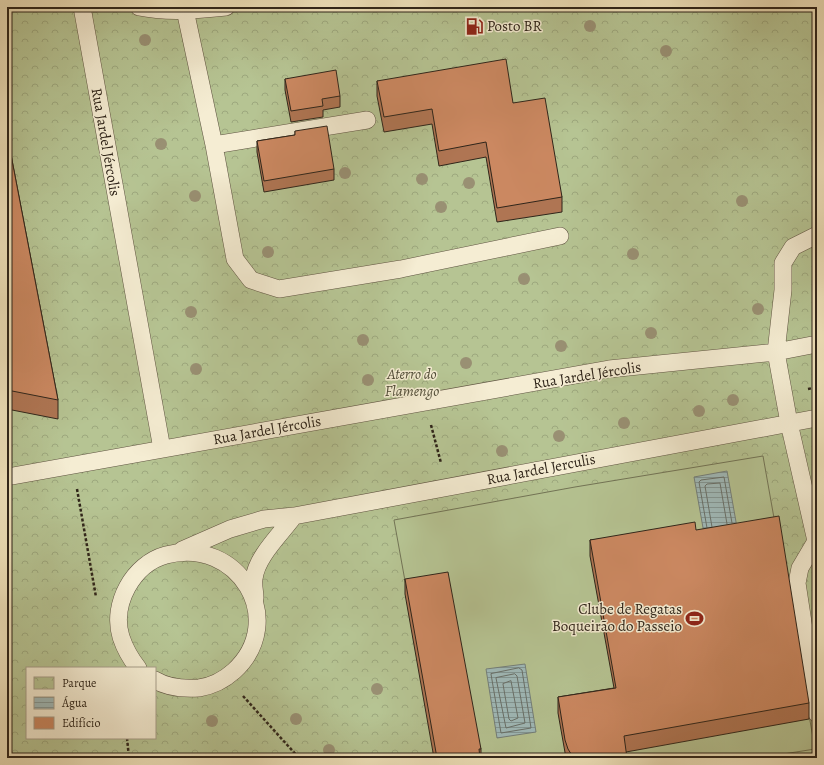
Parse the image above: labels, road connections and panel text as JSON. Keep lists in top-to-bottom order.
{
  "streets": {
    "lane": ["Rua Jardel Jércolis", "Rua Jardel Jerculis"]
  },
  "parks": ["Aterro do Flamengo"],
  "places": {
    "fuel station": ["Posto BR"],
    "sports": ["Clube de Regatas Boqueirão do Passeio"]
  },
  "legend": ["Parque", "Água", "Edifício"]
}
